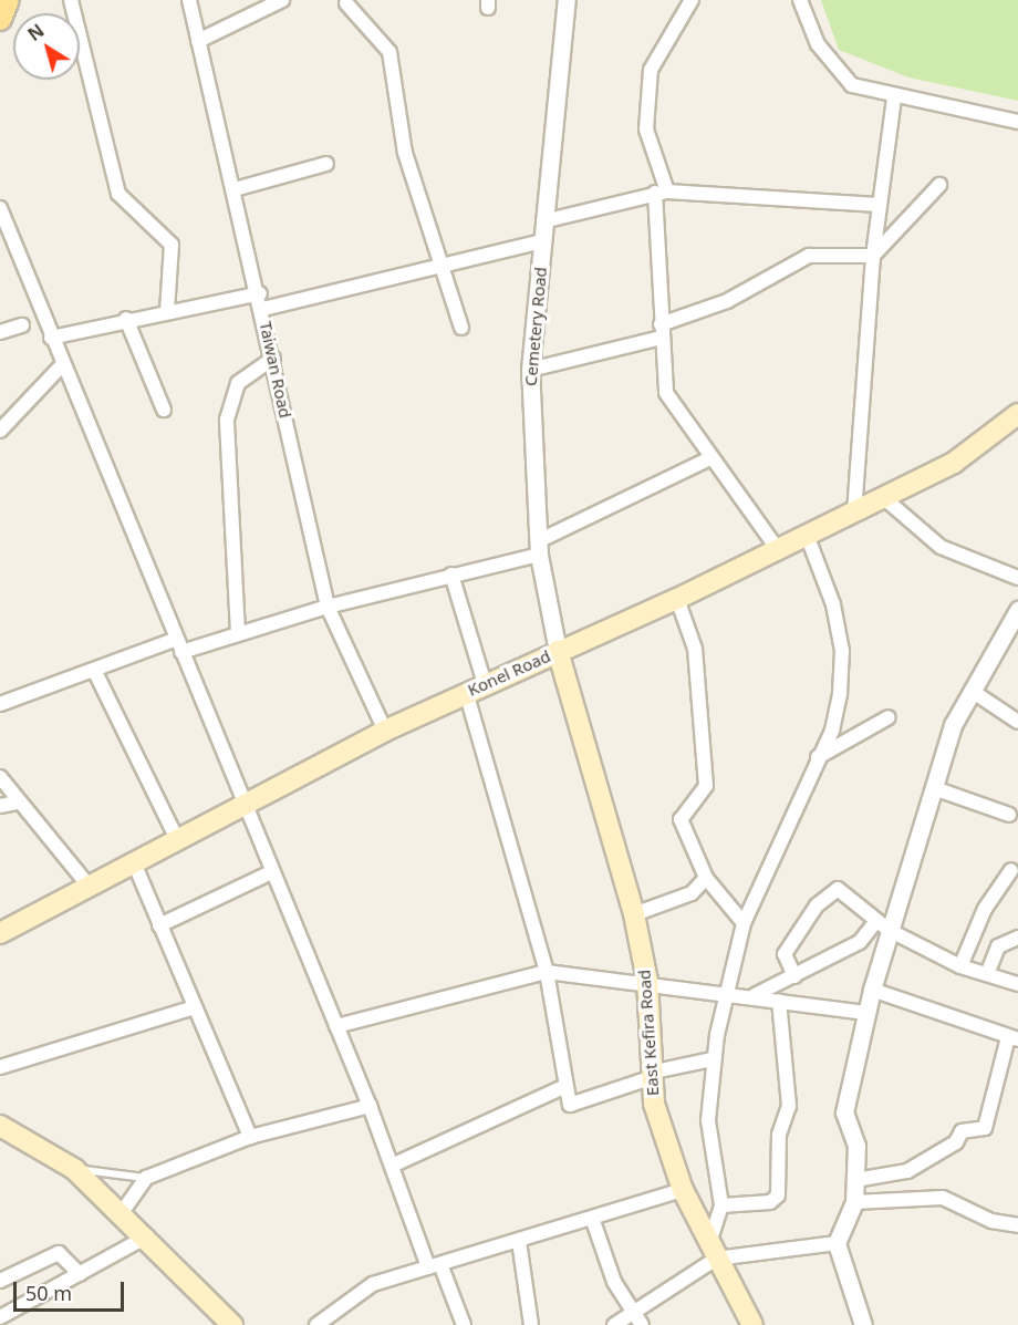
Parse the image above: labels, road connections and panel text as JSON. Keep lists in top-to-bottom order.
{
  "streets": {
    "main road": ["Konel Road", "East Kefira Road"],
    "street": ["Cemetery Road", "Taiwan Road"]
  },
  "crossings": [
    ["Cemetery Road", "Konel Road"],
    ["Cemetery Road", "East Kefira Road"],
    ["Taiwan Road", "Konel Road"],
    ["Konel Road", "East Kefira Road"]
  ],
  "scale_bar": "50 m",
  "north": "top left"
}
